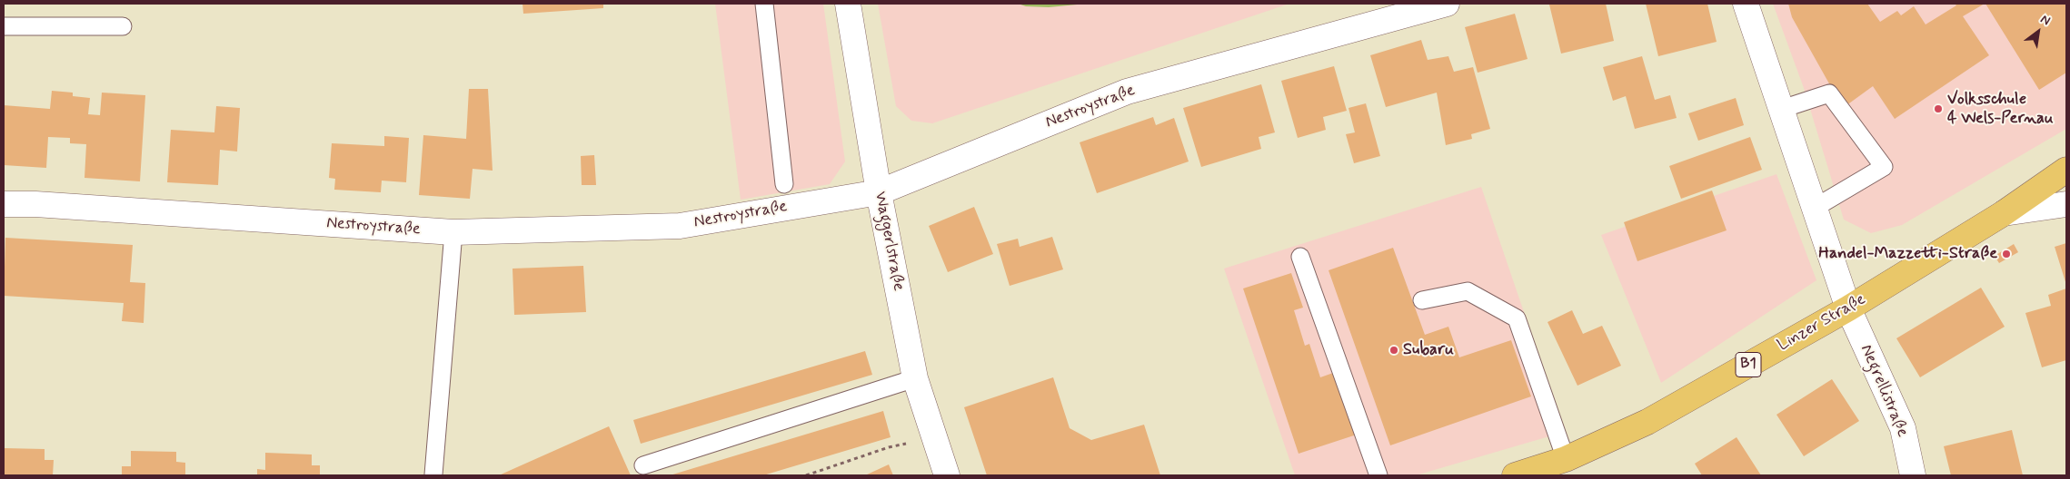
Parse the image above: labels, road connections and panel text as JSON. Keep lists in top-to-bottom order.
{
  "streets": {
    "main road": ["Linzer Straße", "B1"],
    "street": ["Nestroystraße", "Waggerlstraße", "Negrellistraße"]
  },
  "crossings": [
    ["Nestroystraße", "Waggerlstraße"],
    ["Linzer Straße", "Negrellistraße"]
  ],
  "places": ["Volksschule 4 Wels-Pernau", "Handel-Mazzetti-Straße", "Subaru"],
  "north": "top right"
}
